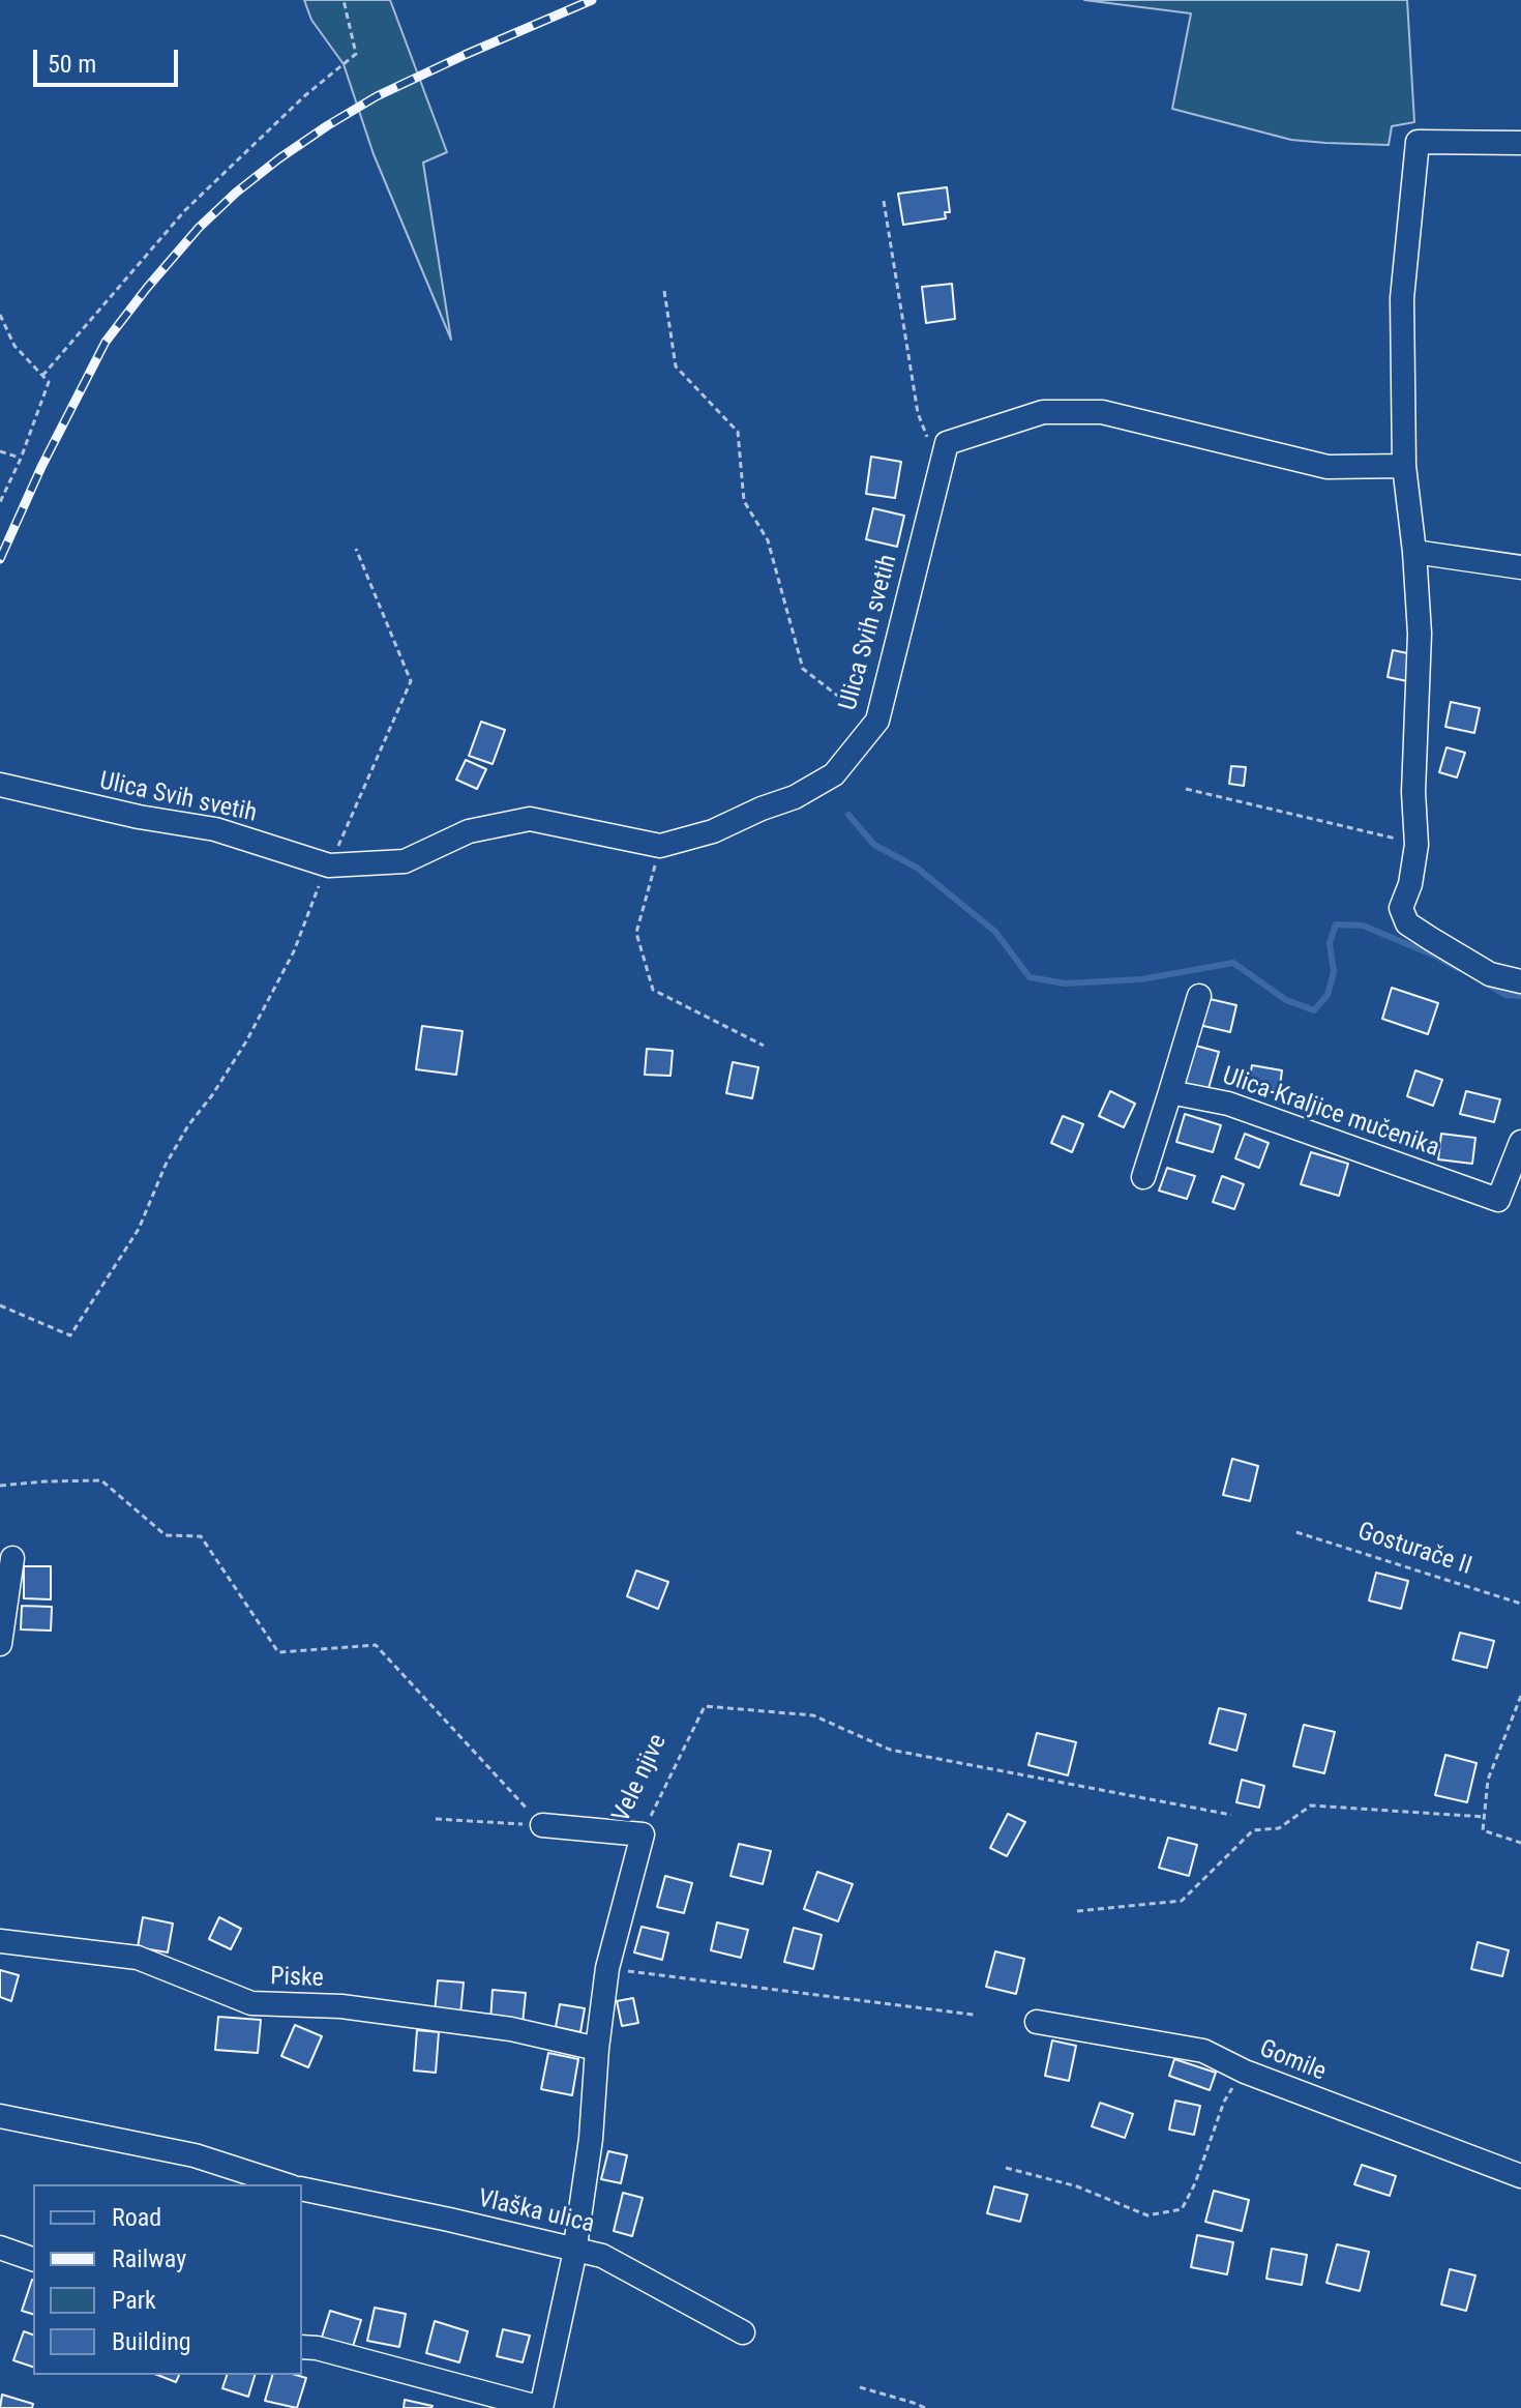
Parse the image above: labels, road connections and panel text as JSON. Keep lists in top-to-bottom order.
{
  "streets": {
    "street": [
      "Ulica Svih svetih",
      "Ulica Kraljice mučenika",
      "Vele njive",
      "Piske",
      "Gomile",
      "Vlaška ulica"
    ],
    "path": ["Gosturače II"]
  },
  "crossings": [
    ["Vele njive", "Piske"],
    ["Vele njive", "Vlaška ulica"]
  ],
  "legend": [
    "Road",
    "Railway",
    "Park",
    "Building"
  ],
  "scale_bar": "50 m"
}
